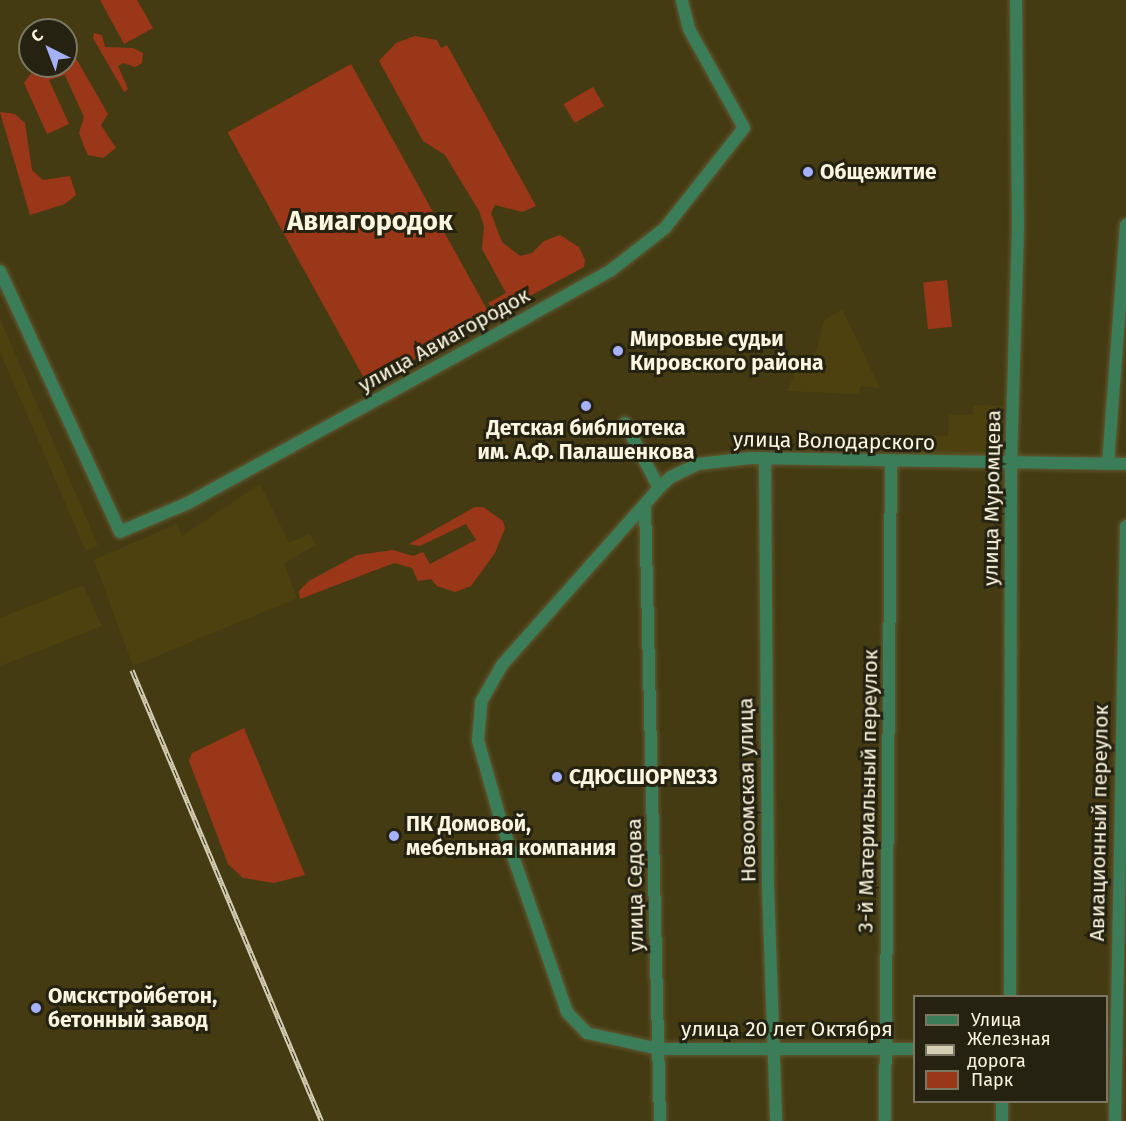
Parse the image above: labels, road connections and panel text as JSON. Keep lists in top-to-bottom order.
{
  "streets": {
    "street": [
      "улица Авиагородок",
      "улица Володарского",
      "улица Муромцева",
      "Новоомская улица",
      "3-й Материальный переулок",
      "Авиационный переулок",
      "улица Седова",
      "улица 20 лет Октября"
    ]
  },
  "crossings": [
    ["улица Володарского", "улица Муромцева"],
    ["улица Володарского", "Новоомская улица"],
    ["улица Володарского", "3-й Материальный переулок"],
    ["улица Володарского", "улица Седова"],
    ["улица Володарского", "улица 20 лет Октября"],
    ["Новоомская улица", "улица 20 лет Октября"],
    ["3-й Материальный переулок", "улица 20 лет Октября"],
    ["улица Седова", "улица 20 лет Октября"]
  ],
  "districts": ["Авиагородок"],
  "places": [
    "Общежитие",
    "Мировые судьи Кировского района",
    "Детская библиотека им. А.Ф. Палашенкова",
    "СДЮСШОР№33",
    "ПК Домовой, мебельная компания",
    "Омскстройбетон, бетонный завод"
  ],
  "legend": ["Улица", "Железная дорога", "Парк"],
  "north": "top left"
}
